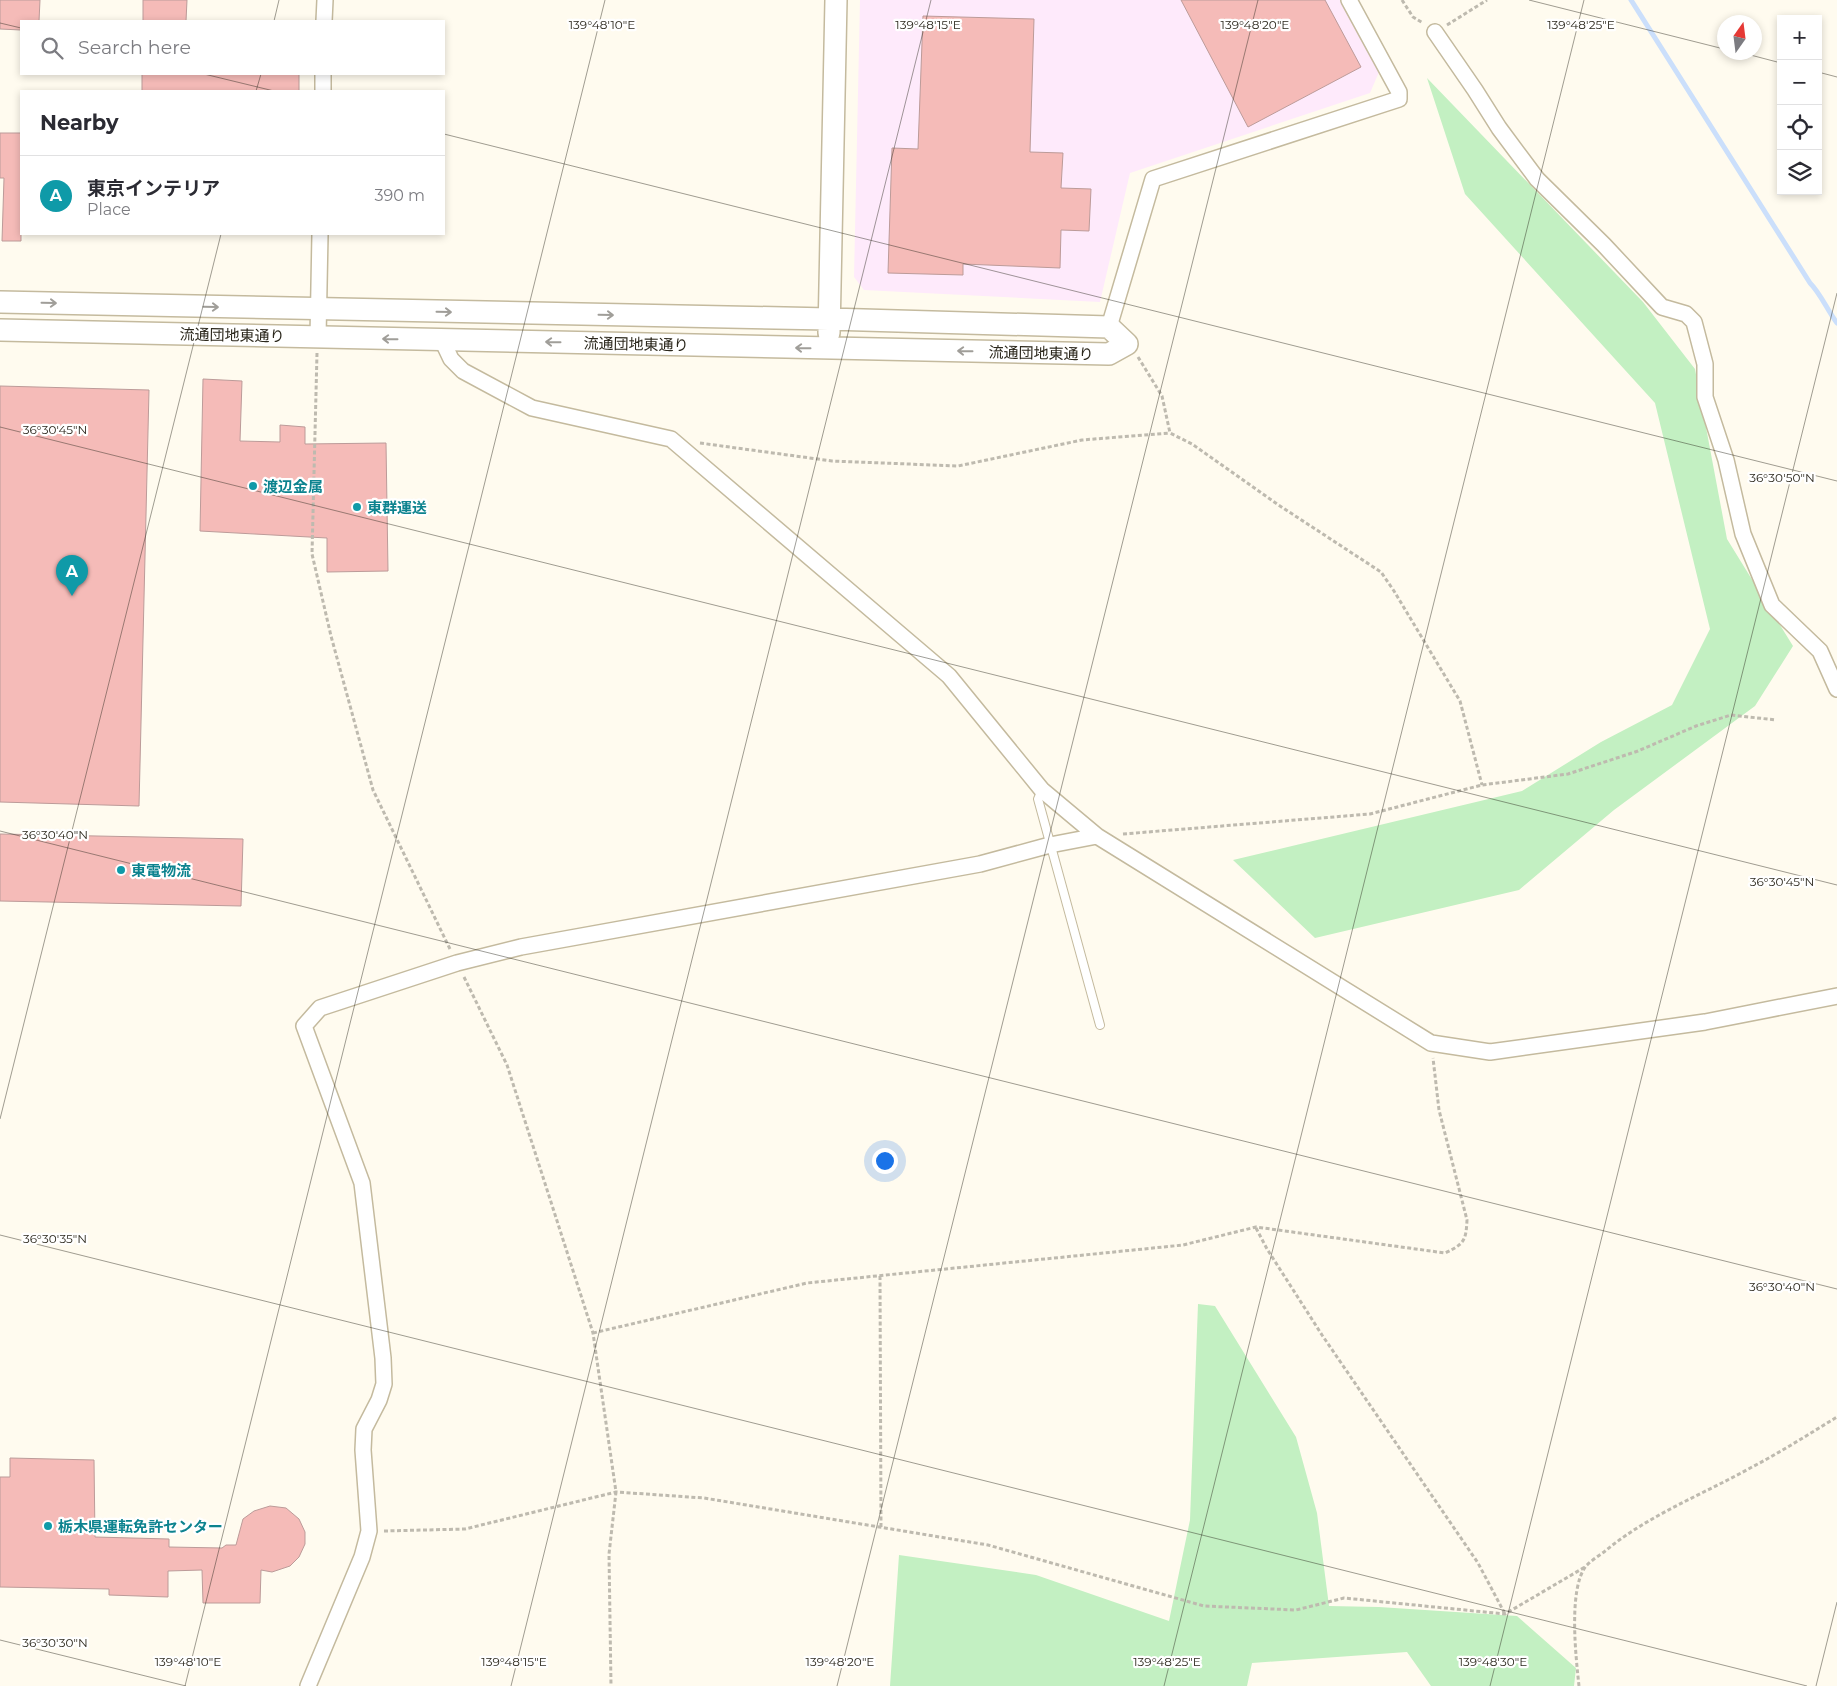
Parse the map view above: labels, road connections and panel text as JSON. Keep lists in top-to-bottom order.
{
  "streets": {
    "street": ["流通団地東通り"]
  },
  "places": [
    "渡辺金属",
    "東群運送",
    "東電物流",
    "栃木県運転免許センター"
  ],
  "north": "top",
  "page": {
    "map_buttons": ["+", "−"],
    "search": "Search here",
    "heading": "Nearby",
    "list": [
      {
        "mark": "A",
        "name": "東京インテリア",
        "note": "Place",
        "value": "390 m"
      }
    ],
    "pins": "A"
  },
  "coordinates": [
    "139°48'10\"E",
    "139°48'15\"E",
    "139°48'20\"E",
    "139°48'25\"E",
    "36°30'45\"N",
    "36°30'50\"N",
    "36°30'40\"N",
    "36°30'35\"N",
    "36°30'30\"N",
    "139°48'30\"E"
  ]
}
